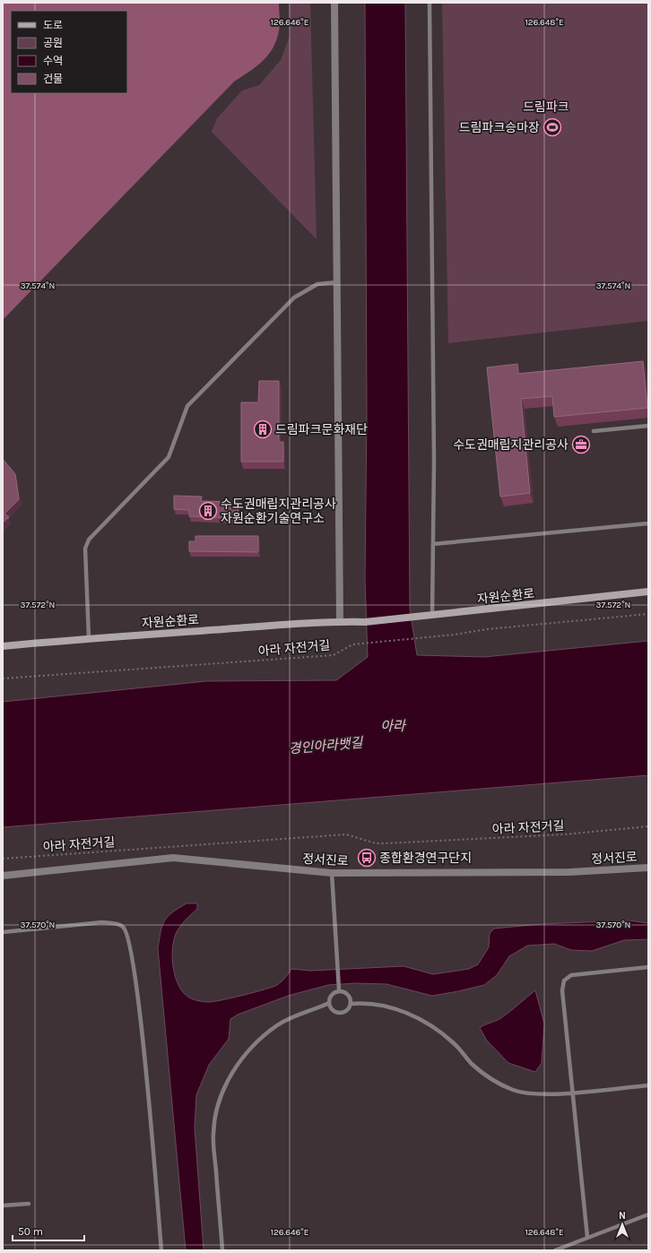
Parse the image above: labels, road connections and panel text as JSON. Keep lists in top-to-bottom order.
{
  "streets": {
    "main road": ["자원순환로"],
    "street": ["정서진로"],
    "path": ["아라 자전거길"]
  },
  "water": ["아라", "경인아라뱃길"],
  "parks": ["드림파크"],
  "places": {
    "sports": ["드림파크승마장"],
    "building": ["드림파크문화재단", "수도권매립지관리공사 자원순환기술연구소"],
    "office": ["수도권매립지관리공사"],
    "bus stop": ["종합환경연구단지"]
  },
  "legend": [
    "도로",
    "공원",
    "수역",
    "건물"
  ],
  "scale_bar": "50 m",
  "north": "top",
  "coordinates": [
    "126.646°E",
    "126.648°E",
    "37.574°N",
    "37.572°N",
    "37.570°N"
  ]
}
